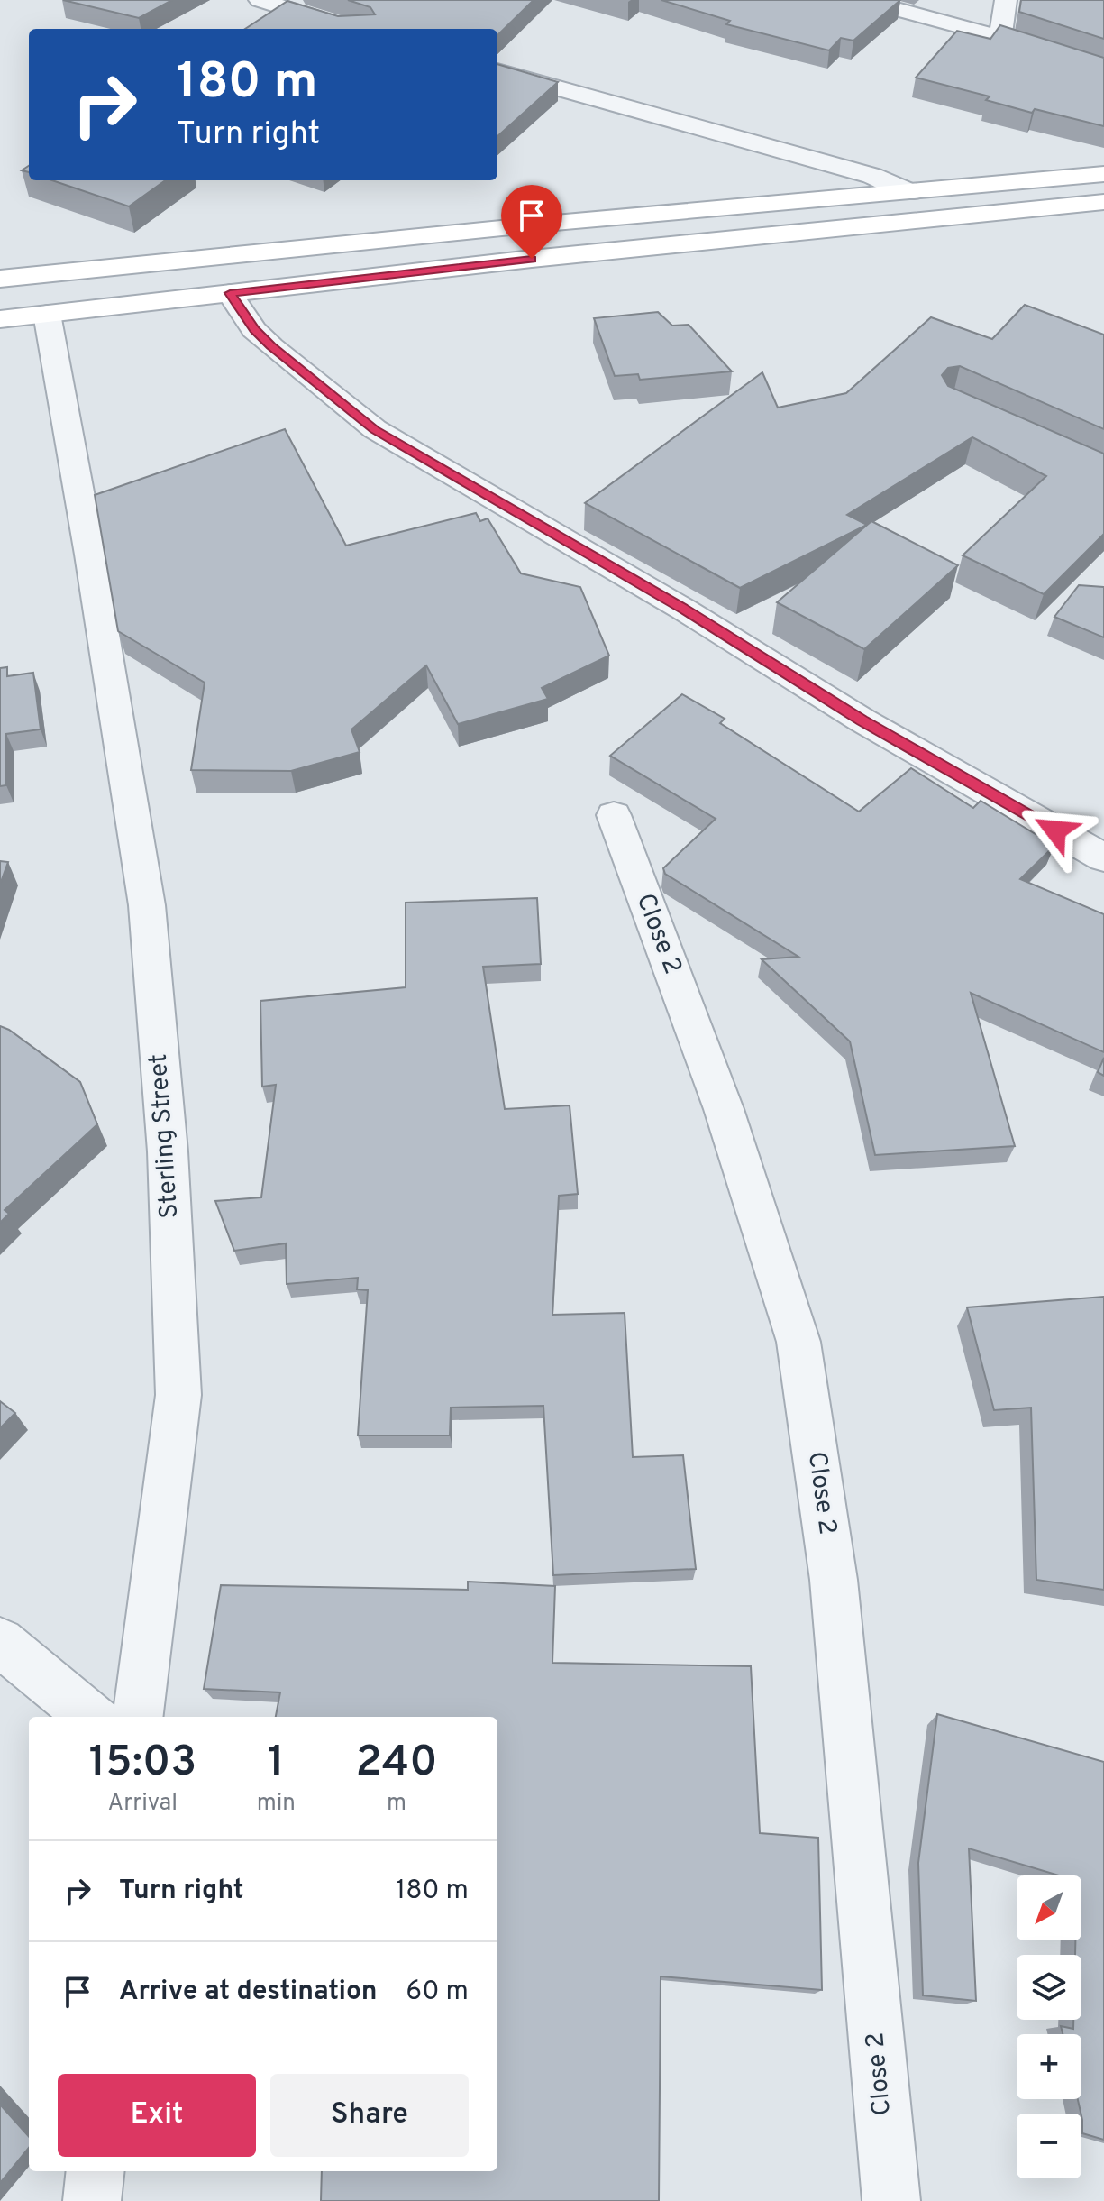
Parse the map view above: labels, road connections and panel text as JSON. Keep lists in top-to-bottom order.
{
  "streets": {
    "street": ["Close 2", "Sterling Street"]
  },
  "north": "bottom left",
  "page": {
    "turn": ["180 m", "Turn right"],
    "eta": [
      "15:03",
      "Arrival",
      "1",
      "min",
      "240",
      "m"
    ],
    "list": [
      {
        "name": "Turn right",
        "value": "180 m"
      },
      {
        "name": "Arrive at destination",
        "value": "60 m"
      }
    ],
    "map_buttons": ["+", "−"],
    "buttons": ["Exit", "Share"]
  }
}
